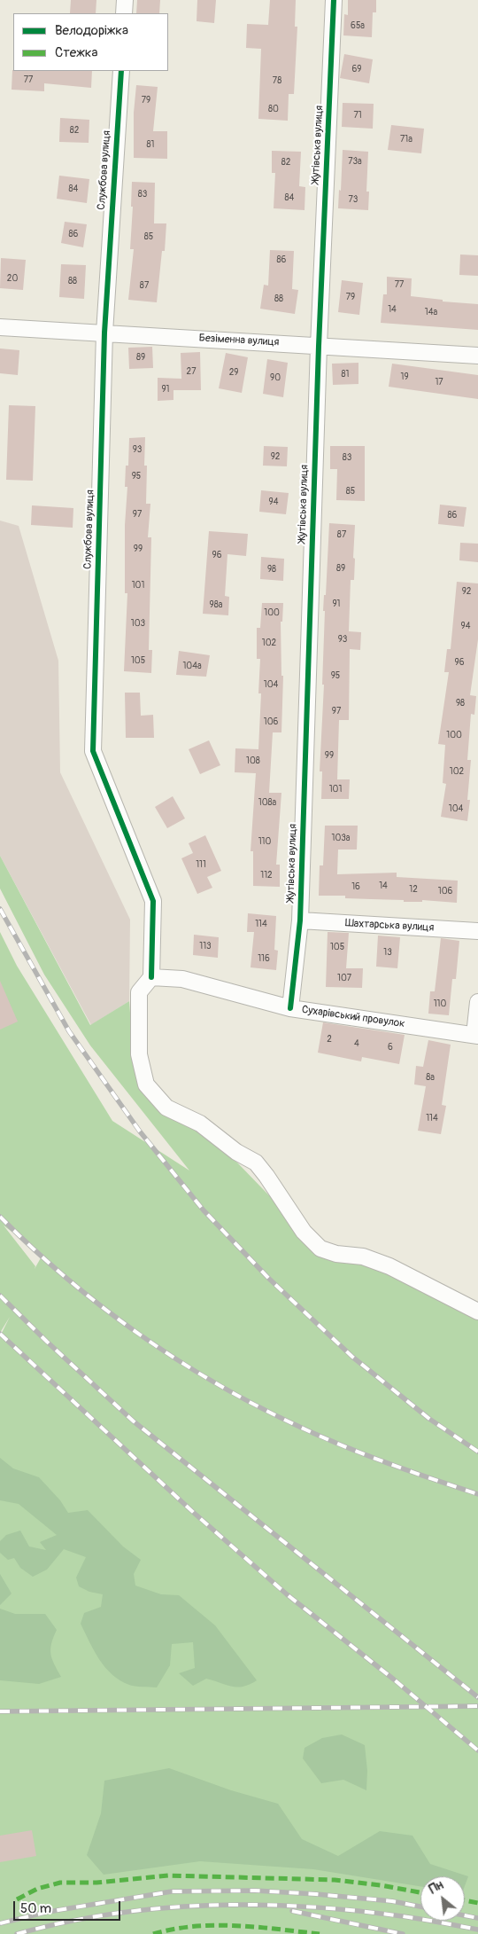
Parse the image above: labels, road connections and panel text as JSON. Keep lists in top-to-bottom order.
{
  "streets": {
    "street": [
      "Жутівська вулиця",
      "Службова вулиця",
      "Безіменна вулиця",
      "Шахтарська вулиця",
      "Сухарівський провулок"
    ]
  },
  "crossings": [
    ["Жутівська вулиця", "Безіменна вулиця"],
    ["Жутівська вулиця", "Шахтарська вулиця"],
    ["Жутівська вулиця", "Сухарівський провулок"],
    ["Службова вулиця", "Безіменна вулиця"],
    ["Службова вулиця", "Сухарівський провулок"]
  ],
  "house_numbers": [
    "65а",
    "69",
    "77",
    "78",
    "79",
    "80",
    "71",
    "82",
    "71а",
    "81",
    "73а",
    "82",
    "84",
    "83",
    "84",
    "73",
    "86",
    "85",
    "86",
    "20",
    "88",
    "77",
    "87",
    "79",
    "88",
    "14",
    "14а",
    "89",
    "27",
    "29",
    "81",
    "19",
    "90",
    "17",
    "91",
    "93",
    "92",
    "83",
    "95",
    "85",
    "94",
    "97",
    "86",
    "87",
    "99",
    "96",
    "89",
    "98",
    "101",
    "92",
    "91",
    "98а",
    "100",
    "103",
    "94",
    "93",
    "102",
    "105",
    "96",
    "104а",
    "95",
    "104",
    "98",
    "97",
    "106",
    "100",
    "99",
    "108",
    "102",
    "101",
    "108а",
    "104",
    "103а",
    "110",
    "111",
    "112",
    "14",
    "16",
    "12",
    "106",
    "114",
    "113",
    "105",
    "13",
    "116",
    "107",
    "110",
    "2",
    "4",
    "6",
    "8а",
    "114"
  ],
  "legend": ["Велодоріжка", "Стежка"],
  "scale_bar": "50 m",
  "north": "top left"
}
